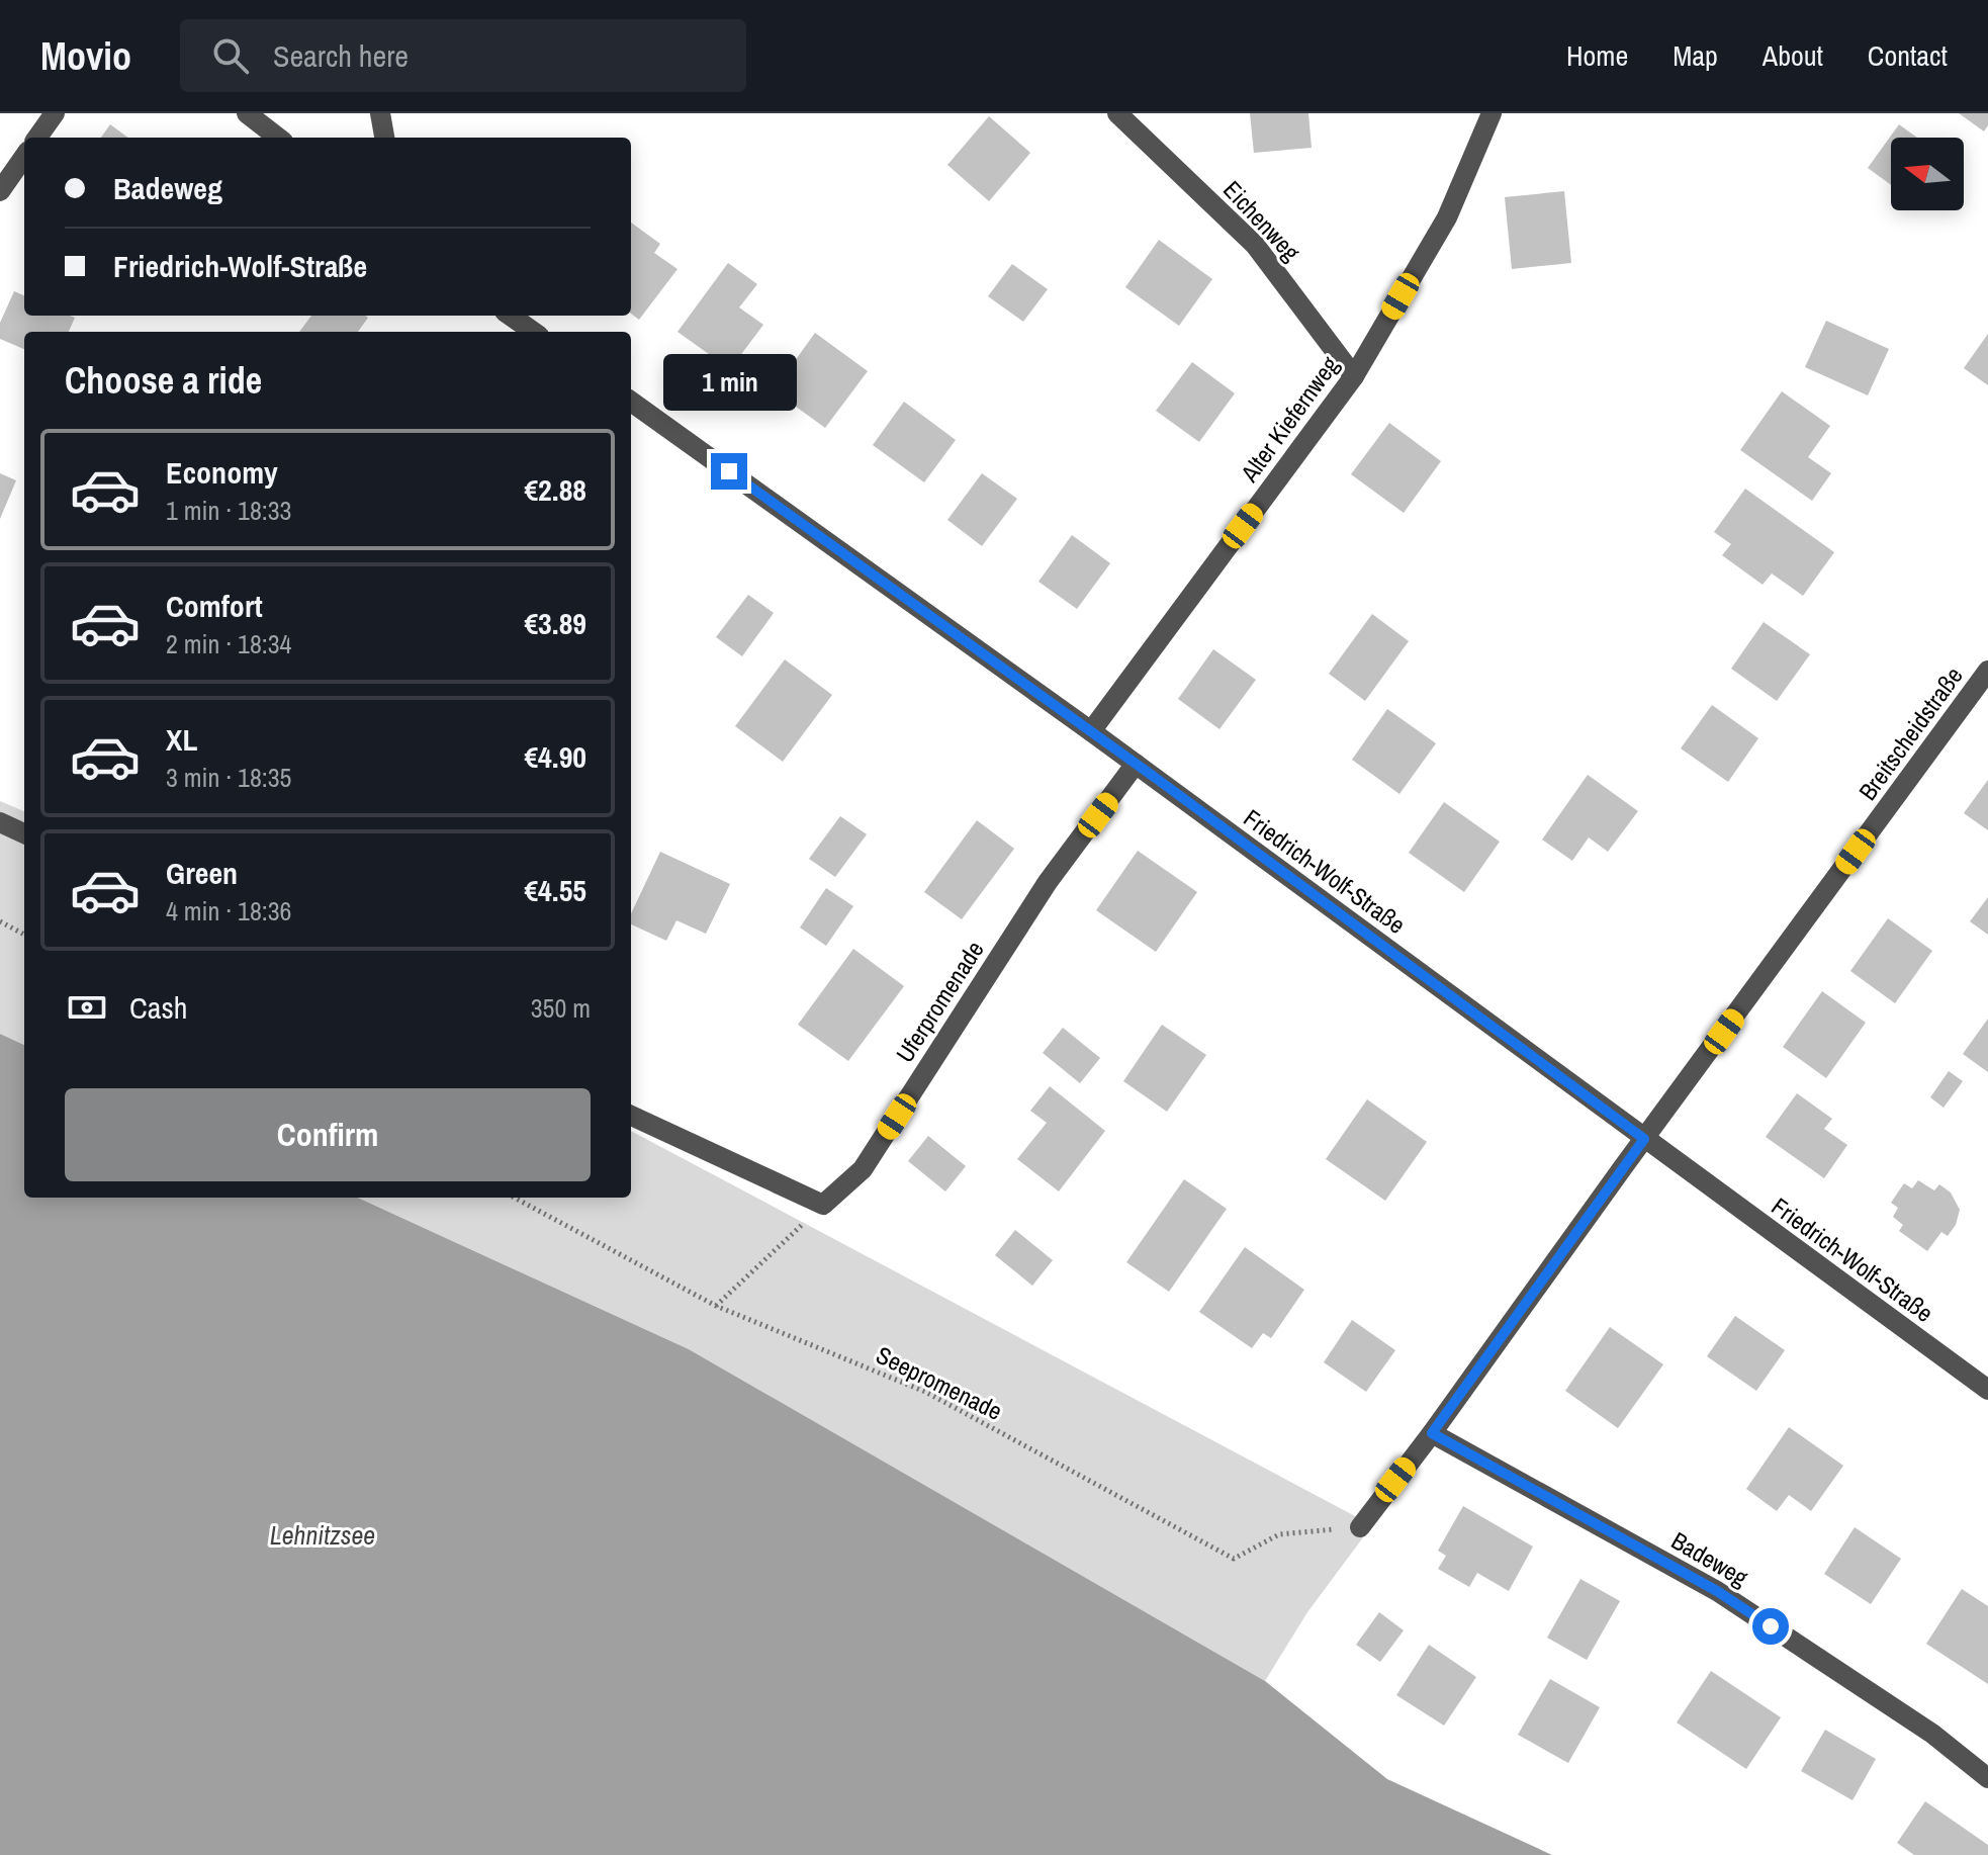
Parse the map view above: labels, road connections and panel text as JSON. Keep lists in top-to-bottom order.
{
  "streets": {
    "street": [
      "Eichenweg",
      "Alter Kiefernweg",
      "Breitscheidstraße",
      "Friedrich-Wolf-Straße",
      "Uferpromenade",
      "Badeweg"
    ],
    "path": ["Seepromenade"]
  },
  "crossings": [
    ["Eichenweg", "Alter Kiefernweg"],
    ["Alter Kiefernweg", "Friedrich-Wolf-Straße"],
    ["Breitscheidstraße", "Friedrich-Wolf-Straße"],
    ["Friedrich-Wolf-Straße", "Uferpromenade"]
  ],
  "water": ["Lehnitzsee"],
  "north": "left",
  "page": {
    "header": "Movio",
    "search": "Search here",
    "nav": [
      "Home",
      "Map",
      "About",
      "Contact"
    ],
    "banner": ["Badeweg", "Friedrich-Wolf-Straße"],
    "heading": "Choose a ride",
    "bubble": "1 min",
    "list": [
      {
        "name": "Economy",
        "note": "1 min · 18:33",
        "value": "€2.88"
      },
      {
        "name": "Comfort",
        "note": "2 min · 18:34",
        "value": "€3.89"
      },
      {
        "name": "XL",
        "note": "3 min · 18:35",
        "value": "€4.90"
      },
      {
        "name": "Green",
        "note": "4 min · 18:36",
        "value": "€4.55"
      }
    ],
    "pay": ["Cash", "350 m"],
    "buttons": "Confirm"
  }
}
